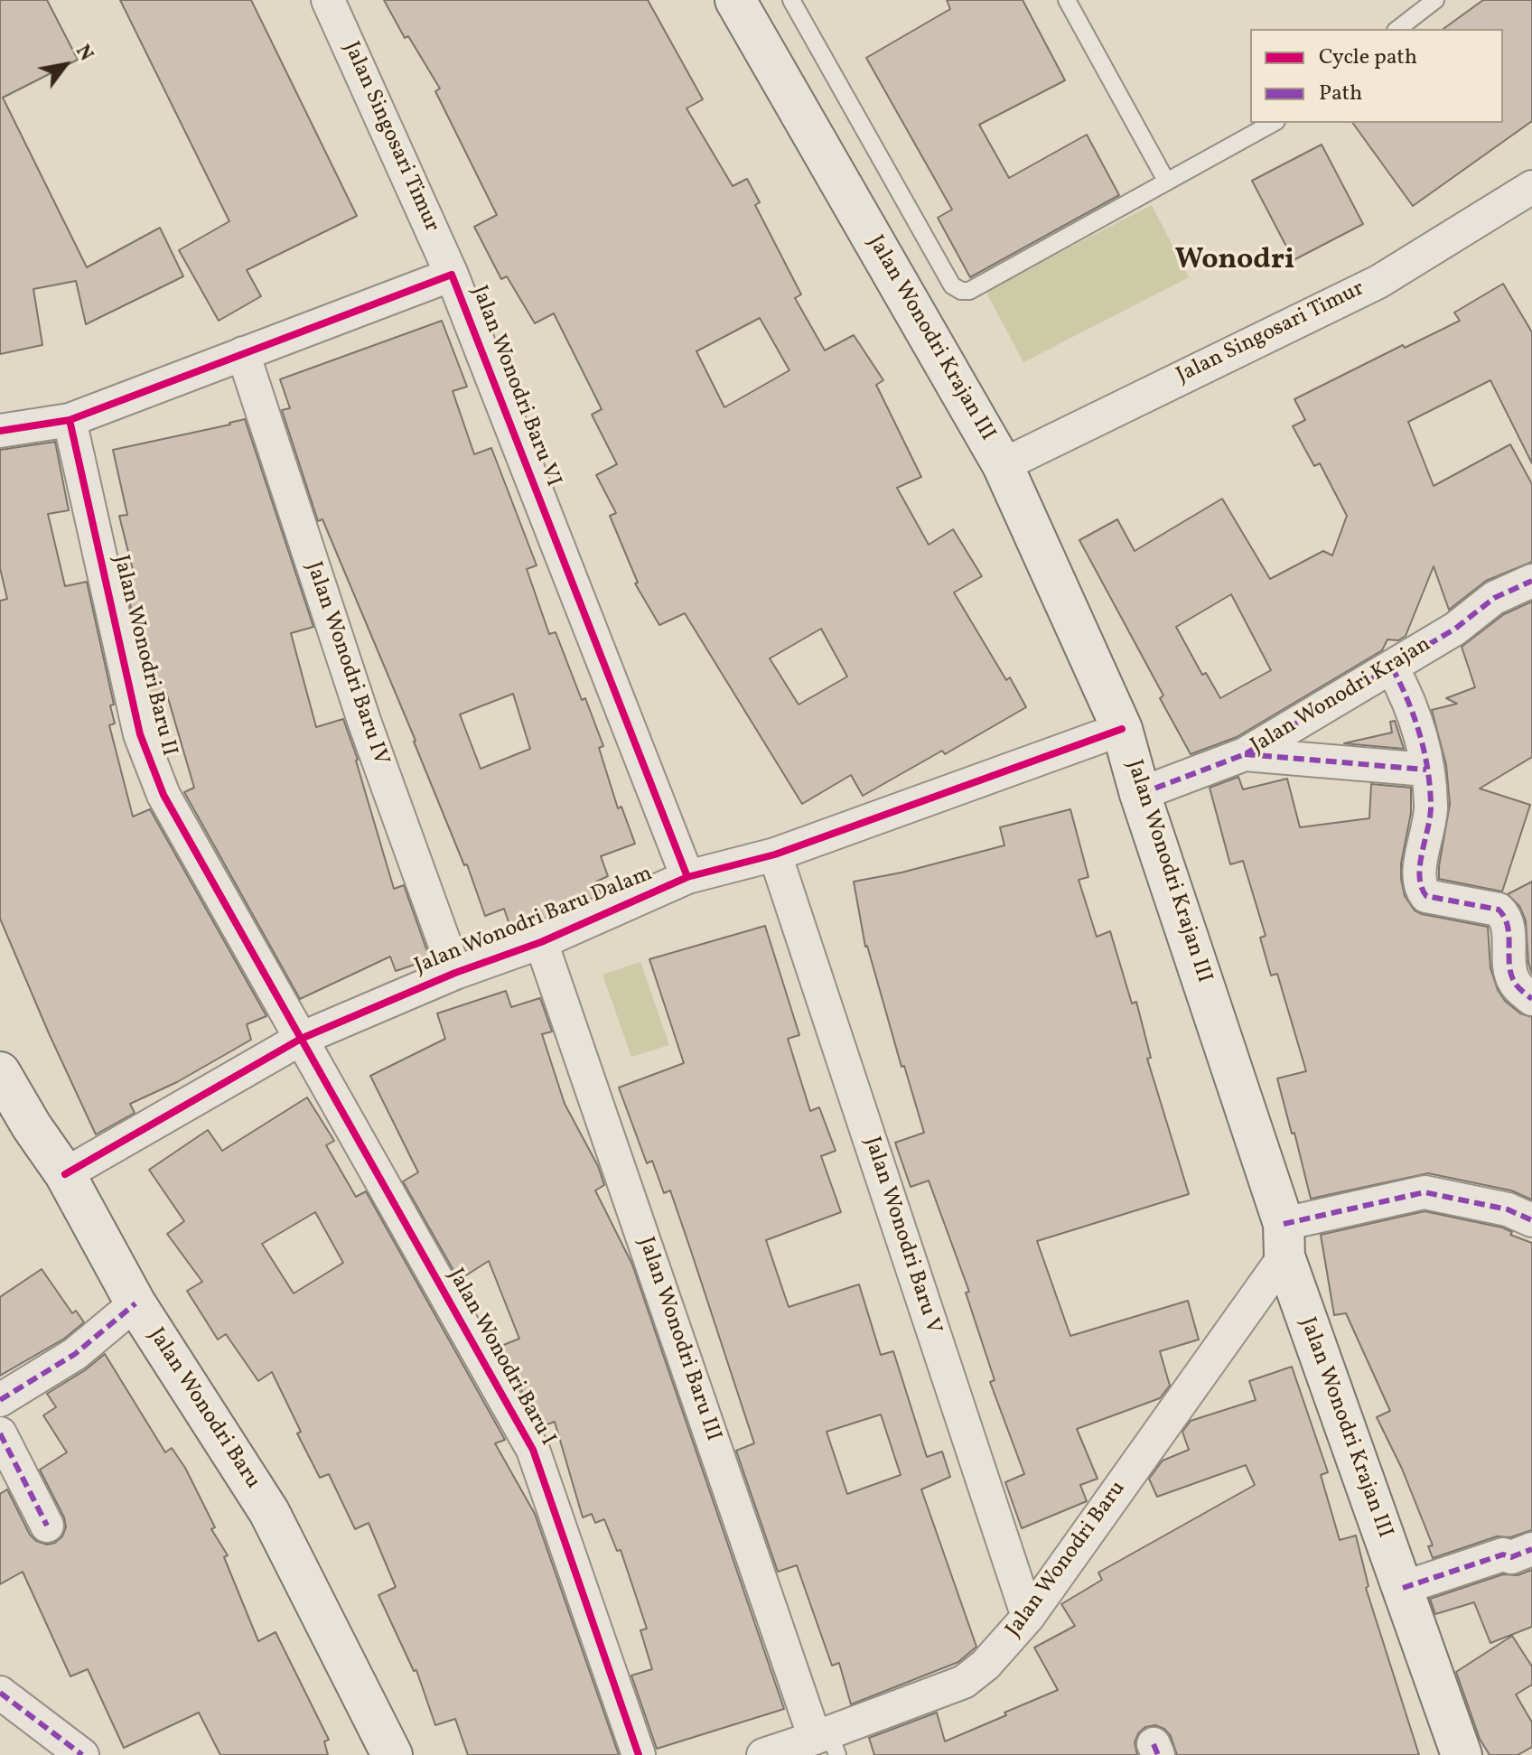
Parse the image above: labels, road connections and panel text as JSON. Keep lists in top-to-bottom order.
{
  "streets": {
    "main road": ["Jalan Wonodri Krajan III", "Jalan Wonodri Baru"],
    "street": [
      "Jalan Singosari Timur",
      "Jalan Wonodri Baru VI",
      "Jalan Wonodri Baru II",
      "Jalan Wonodri Baru IV",
      "Jalan Wonodri Krajan",
      "Jalan Wonodri Baru Dalam",
      "Jalan Wonodri Baru V",
      "Jalan Wonodri Baru III",
      "Jalan Wonodri Baru I"
    ]
  },
  "crossings": [
    ["Jalan Singosari Timur", "Jalan Wonodri Krajan III"],
    ["Jalan Singosari Timur", "Jalan Wonodri Baru VI"],
    ["Jalan Wonodri Krajan III", "Jalan Wonodri Krajan"],
    ["Jalan Wonodri Krajan III", "Jalan Wonodri Baru Dalam"],
    ["Jalan Wonodri Krajan III", "Jalan Wonodri Baru"],
    ["Jalan Wonodri Baru VI", "Jalan Wonodri Baru II"],
    ["Jalan Wonodri Baru VI", "Jalan Wonodri Baru IV"],
    ["Jalan Wonodri Baru VI", "Jalan Wonodri Baru Dalam"],
    ["Jalan Wonodri Baru II", "Jalan Wonodri Baru Dalam"],
    ["Jalan Wonodri Baru II", "Jalan Wonodri Baru I"],
    ["Jalan Wonodri Baru IV", "Jalan Wonodri Baru Dalam"],
    ["Jalan Wonodri Baru Dalam", "Jalan Wonodri Baru V"],
    ["Jalan Wonodri Baru Dalam", "Jalan Wonodri Baru III"],
    ["Jalan Wonodri Baru Dalam", "Jalan Wonodri Baru I"],
    ["Jalan Wonodri Baru Dalam", "Jalan Wonodri Baru"],
    ["Jalan Wonodri Baru V", "Jalan Wonodri Baru"],
    ["Jalan Wonodri Baru III", "Jalan Wonodri Baru"]
  ],
  "districts": ["Wonodri"],
  "legend": ["Cycle path", "Path"],
  "north": "top right"
}
